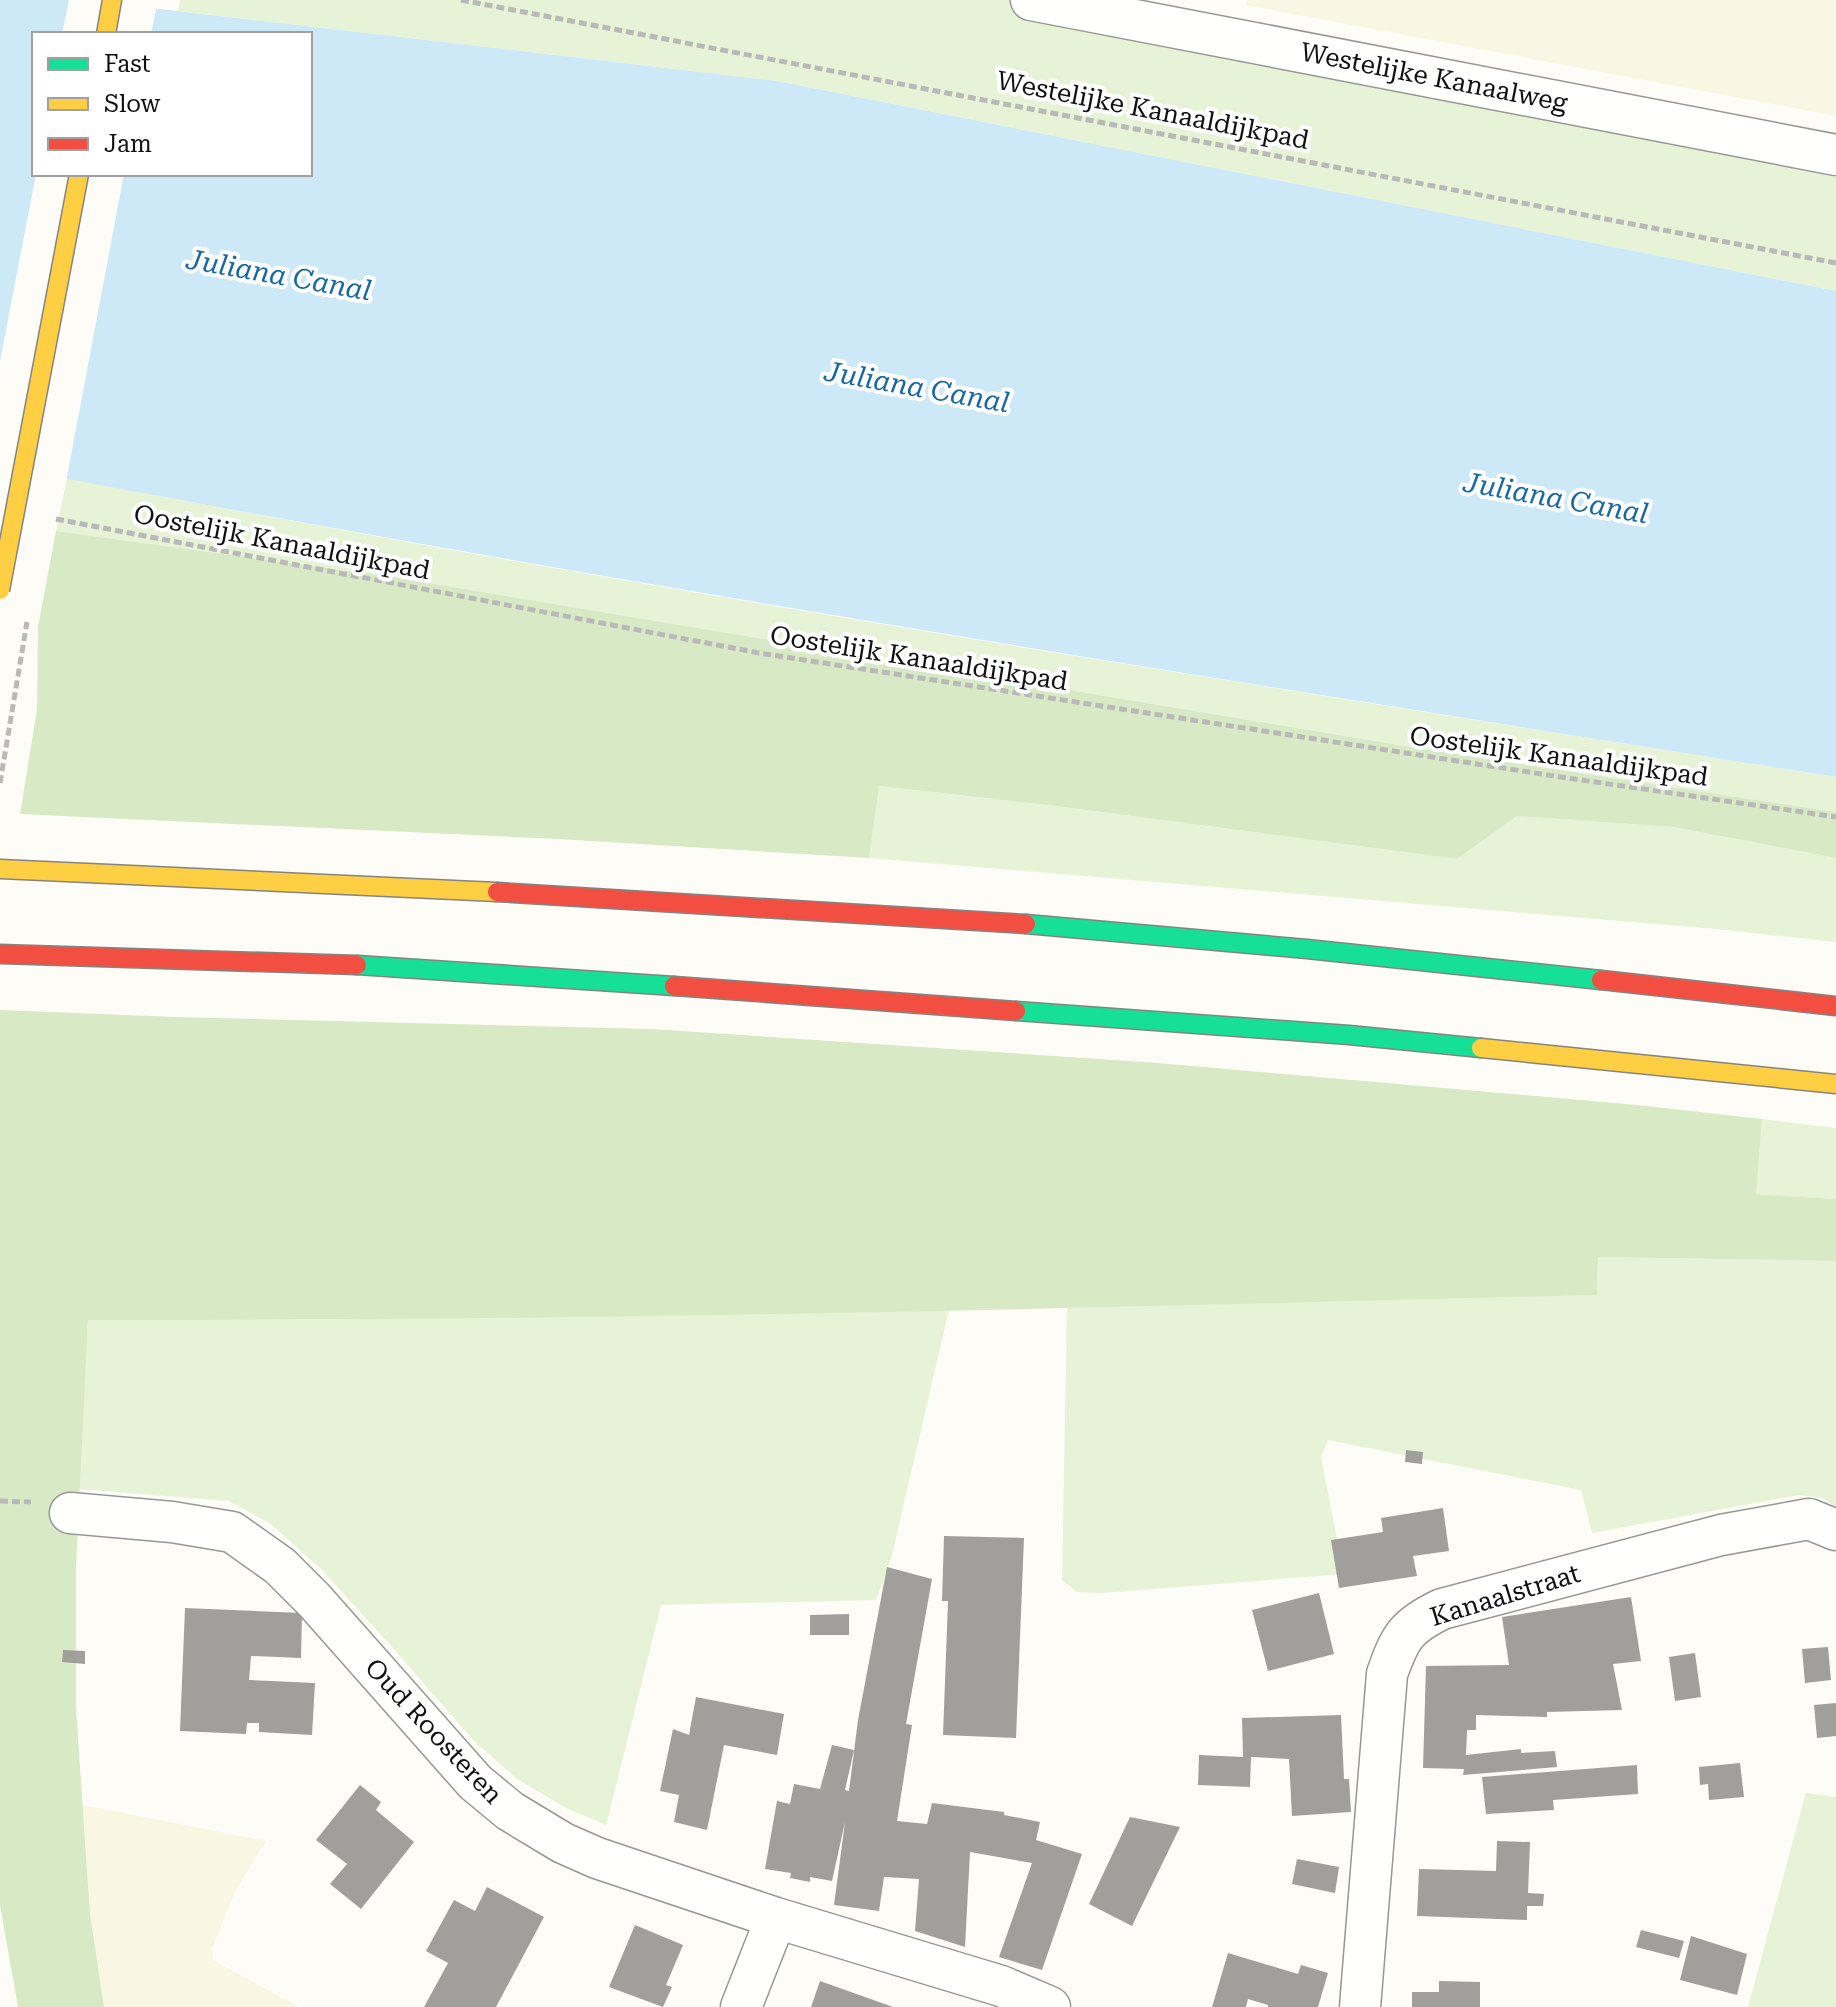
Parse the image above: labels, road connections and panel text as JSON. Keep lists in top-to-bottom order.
{
  "streets": {
    "street": ["Westelijke Kanaalweg", "Kanaalstraat", "Oud Roosteren"],
    "path": ["Westelijke Kanaaldijkpad", "Oostelijk Kanaaldijkpad"]
  },
  "water": ["Juliana Canal"],
  "legend": ["Fast", "Slow", "Jam"]
}
